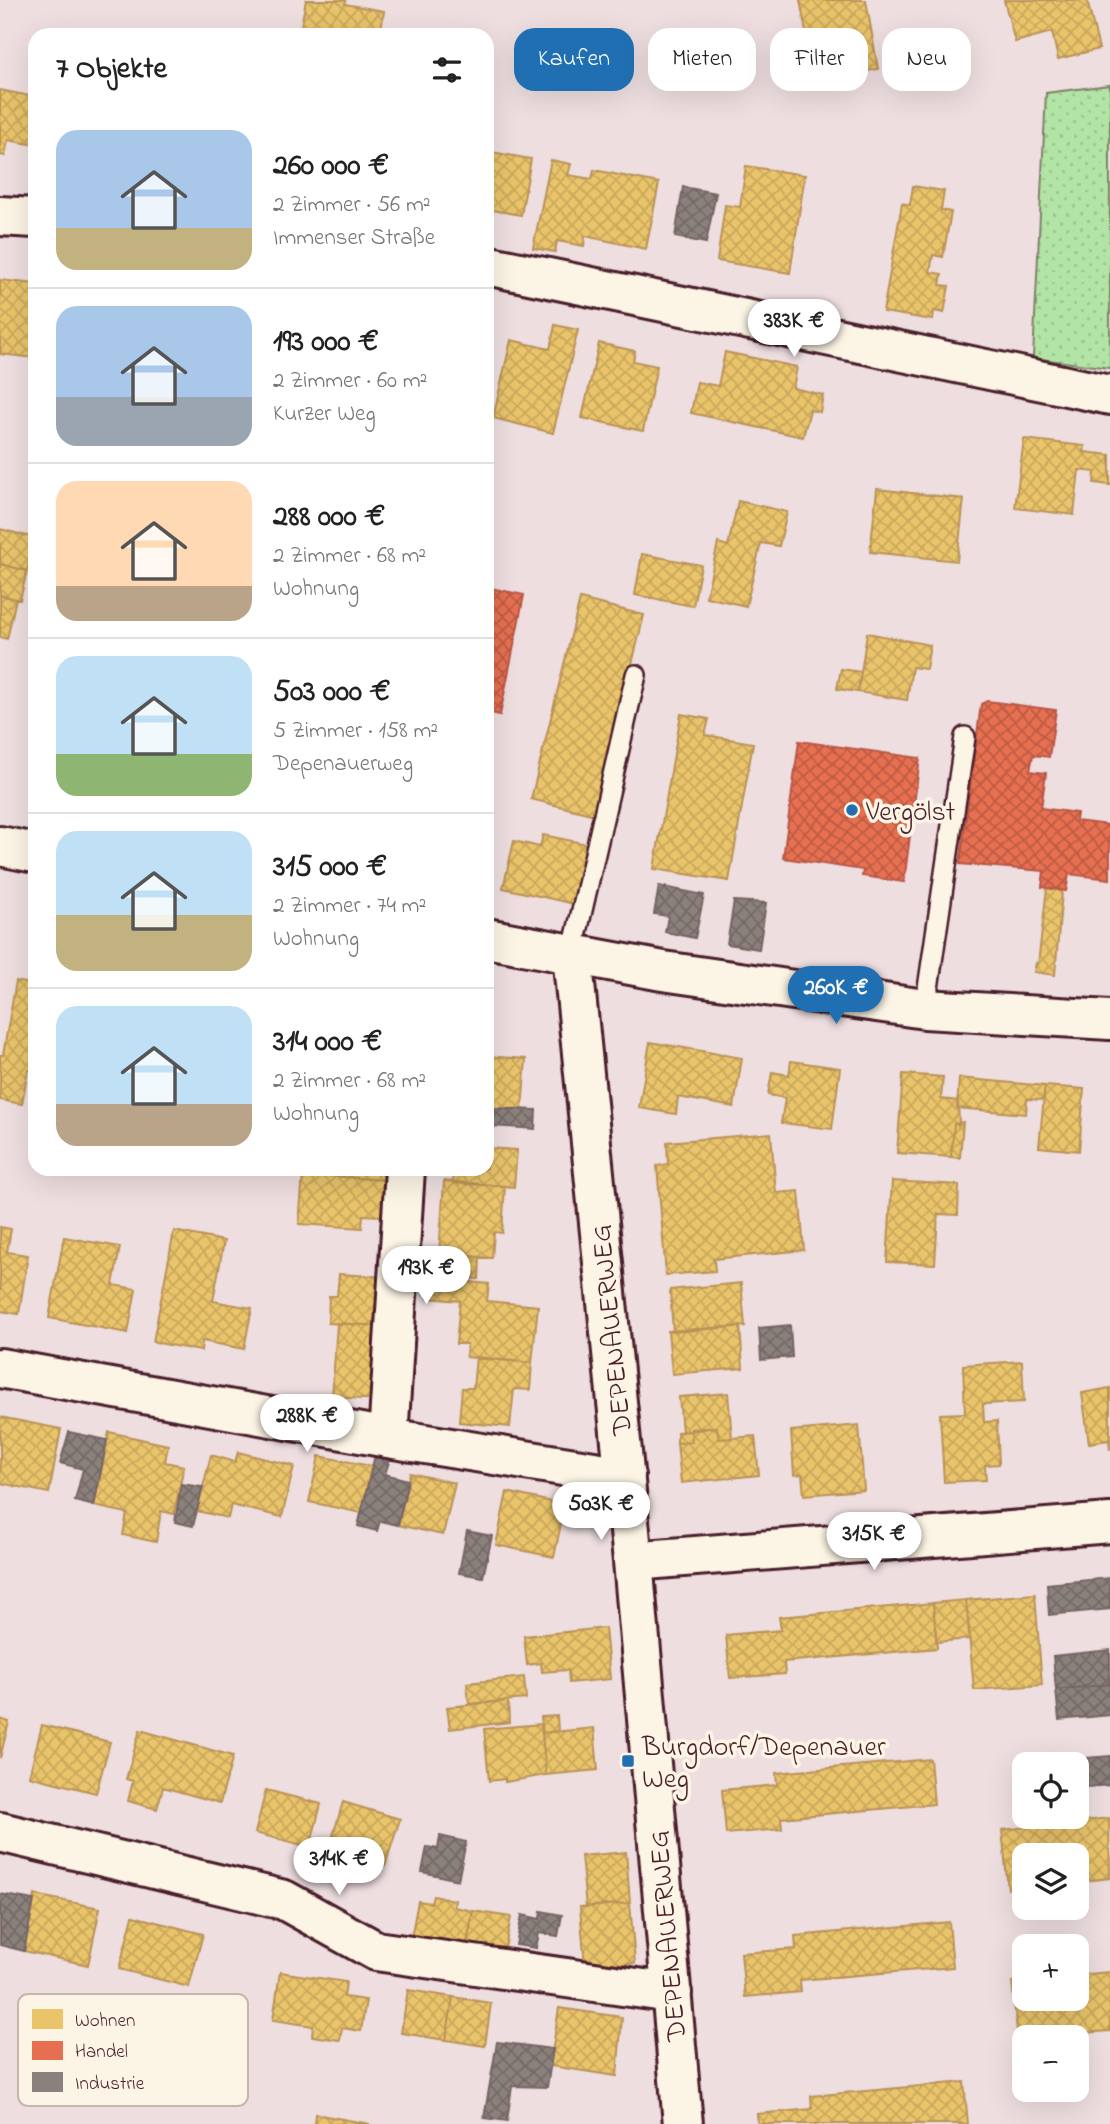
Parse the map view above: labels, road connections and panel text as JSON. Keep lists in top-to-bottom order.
{
  "streets": {
    "street": ["DEPENAUERWEG"]
  },
  "places": {
    "other": ["Vergölst"],
    "transit": ["Burgdorf/Depenauer Weg"]
  },
  "legend": ["Wohnen", "Handel", "Industrie"],
  "page": {
    "chip": [
      "Kaufen",
      "Mieten",
      "Filter",
      "Neu"
    ],
    "heading": "7 Objekte",
    "list": [
      {
        "name": "260 000 €",
        "note": "2 Zimmer · 56 m² · Immenser Straße"
      },
      {
        "name": "193 000 €",
        "note": "2 Zimmer · 60 m² · Kurzer Weg"
      },
      {
        "name": "288 000 €",
        "note": "2 Zimmer · 68 m² · Wohnung"
      },
      {
        "name": "503 000 €",
        "note": "5 Zimmer · 158 m² · Depenauerweg"
      },
      {
        "name": "315 000 €",
        "note": "2 Zimmer · 74 m² · Wohnung"
      },
      {
        "name": "314 000 €",
        "note": "2 Zimmer · 68 m² · Wohnung"
      }
    ],
    "price": [
      "383K €",
      "260K €",
      "193K €",
      "288K €",
      "503K €",
      "315K €",
      "314K €"
    ],
    "map_buttons": ["+", "−"]
  }
}
